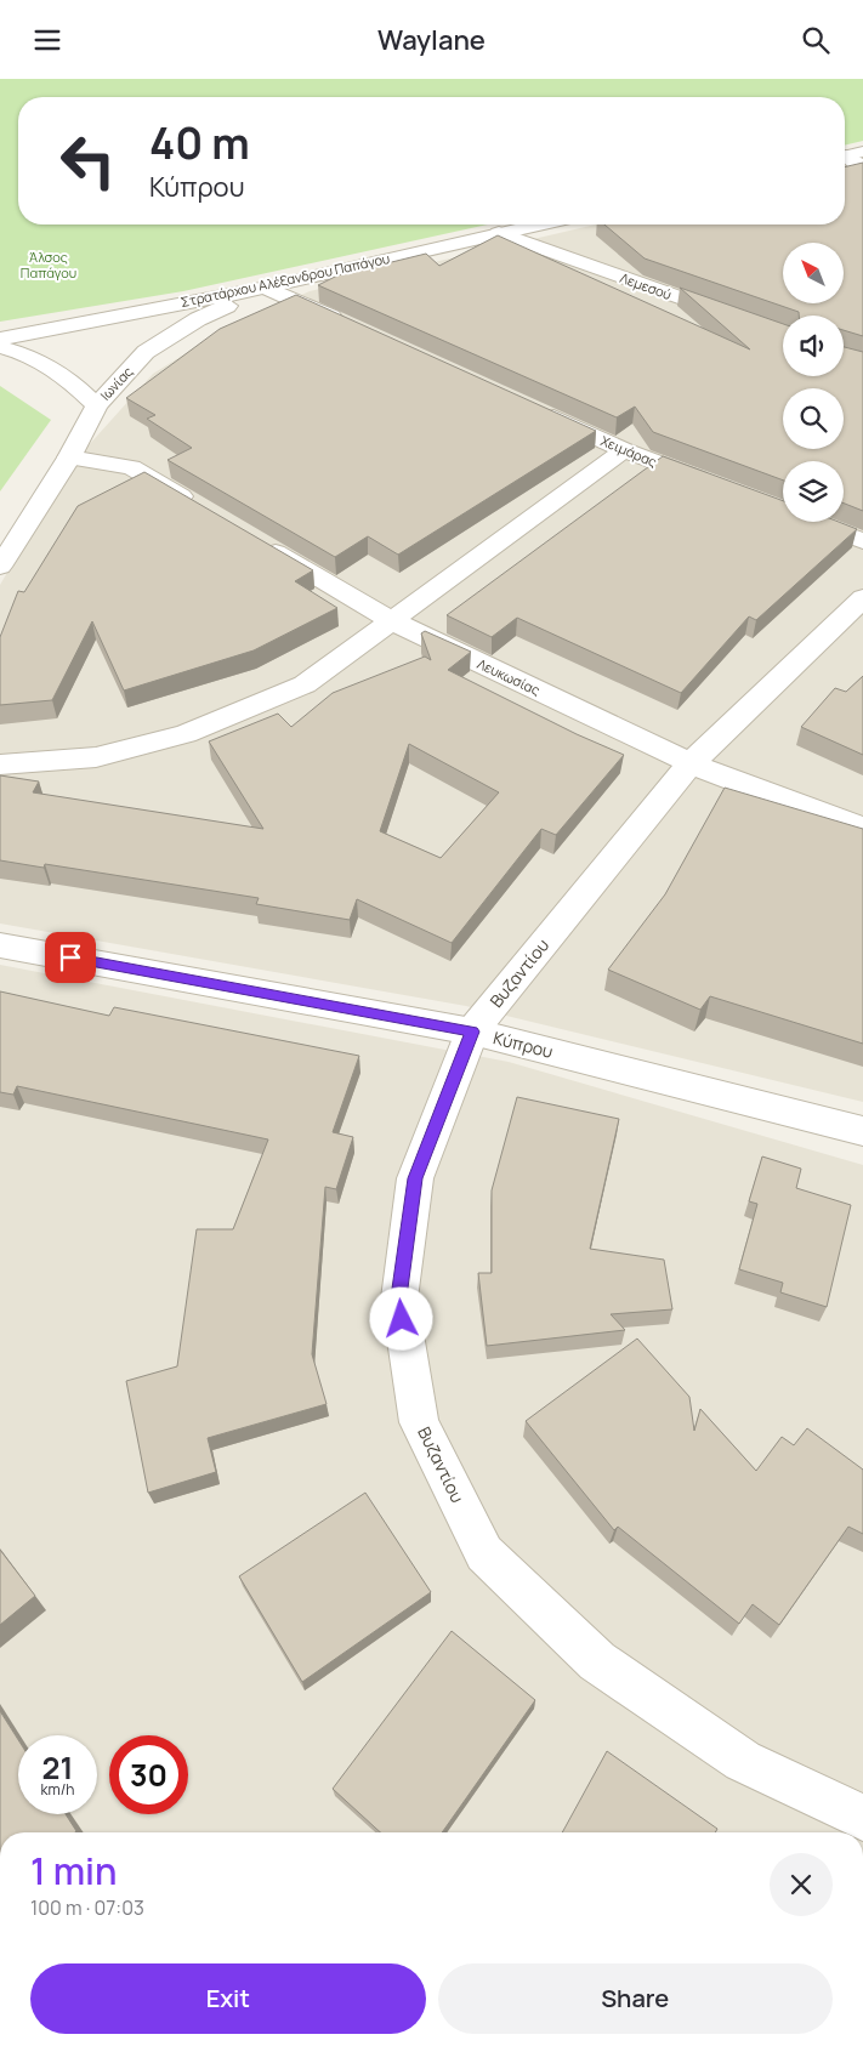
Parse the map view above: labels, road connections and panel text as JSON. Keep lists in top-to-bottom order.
{
  "streets": {
    "street": [
      "Στρατάρχου Αλέξανδρου Παπάγου",
      "Λεμεσού",
      "Ιωνίας",
      "Χειμάρας",
      "Λευκωσίας",
      "Βυζαντίου",
      "Κύπρου"
    ]
  },
  "crossings": [
    ["Στρατάρχου Αλέξανδρου Παπάγου", "Λεμεσού"],
    ["Στρατάρχου Αλέξανδρου Παπάγου", "Ιωνίας"],
    ["Λευκωσίας", "Βυζαντίου"],
    ["Βυζαντίου", "Κύπρου"]
  ],
  "parks": ["Άλσος Παπάγου"],
  "north": "top left",
  "page": {
    "header": "Waylane",
    "turn": ["40 m", "Κύπρου"],
    "speed": "21 km/h",
    "limit": "30",
    "heading": ["1 min", "100 m · 07:03"],
    "buttons": ["Exit", "Share"]
  }
}
